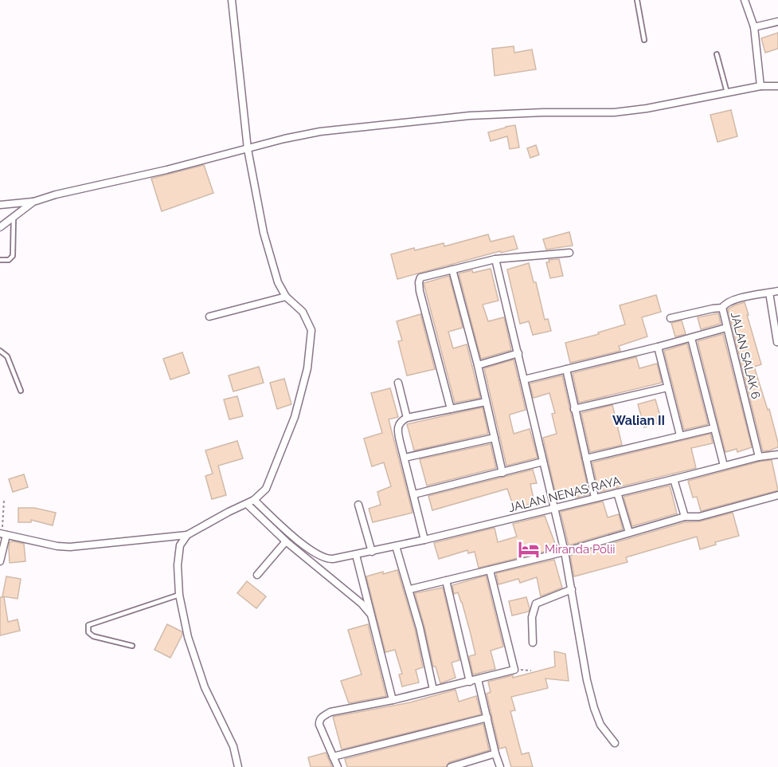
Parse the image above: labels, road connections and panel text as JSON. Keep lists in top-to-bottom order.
{
  "streets": {
    "street": ["JALAN SALAK 6", "JALAN NENAS RAYA"]
  },
  "crossings": [
    ["JALAN SALAK 6", "JALAN NENAS RAYA"]
  ],
  "districts": ["Walian II"],
  "places": {
    "hotel": ["Miranda Polii"]
  }
}
